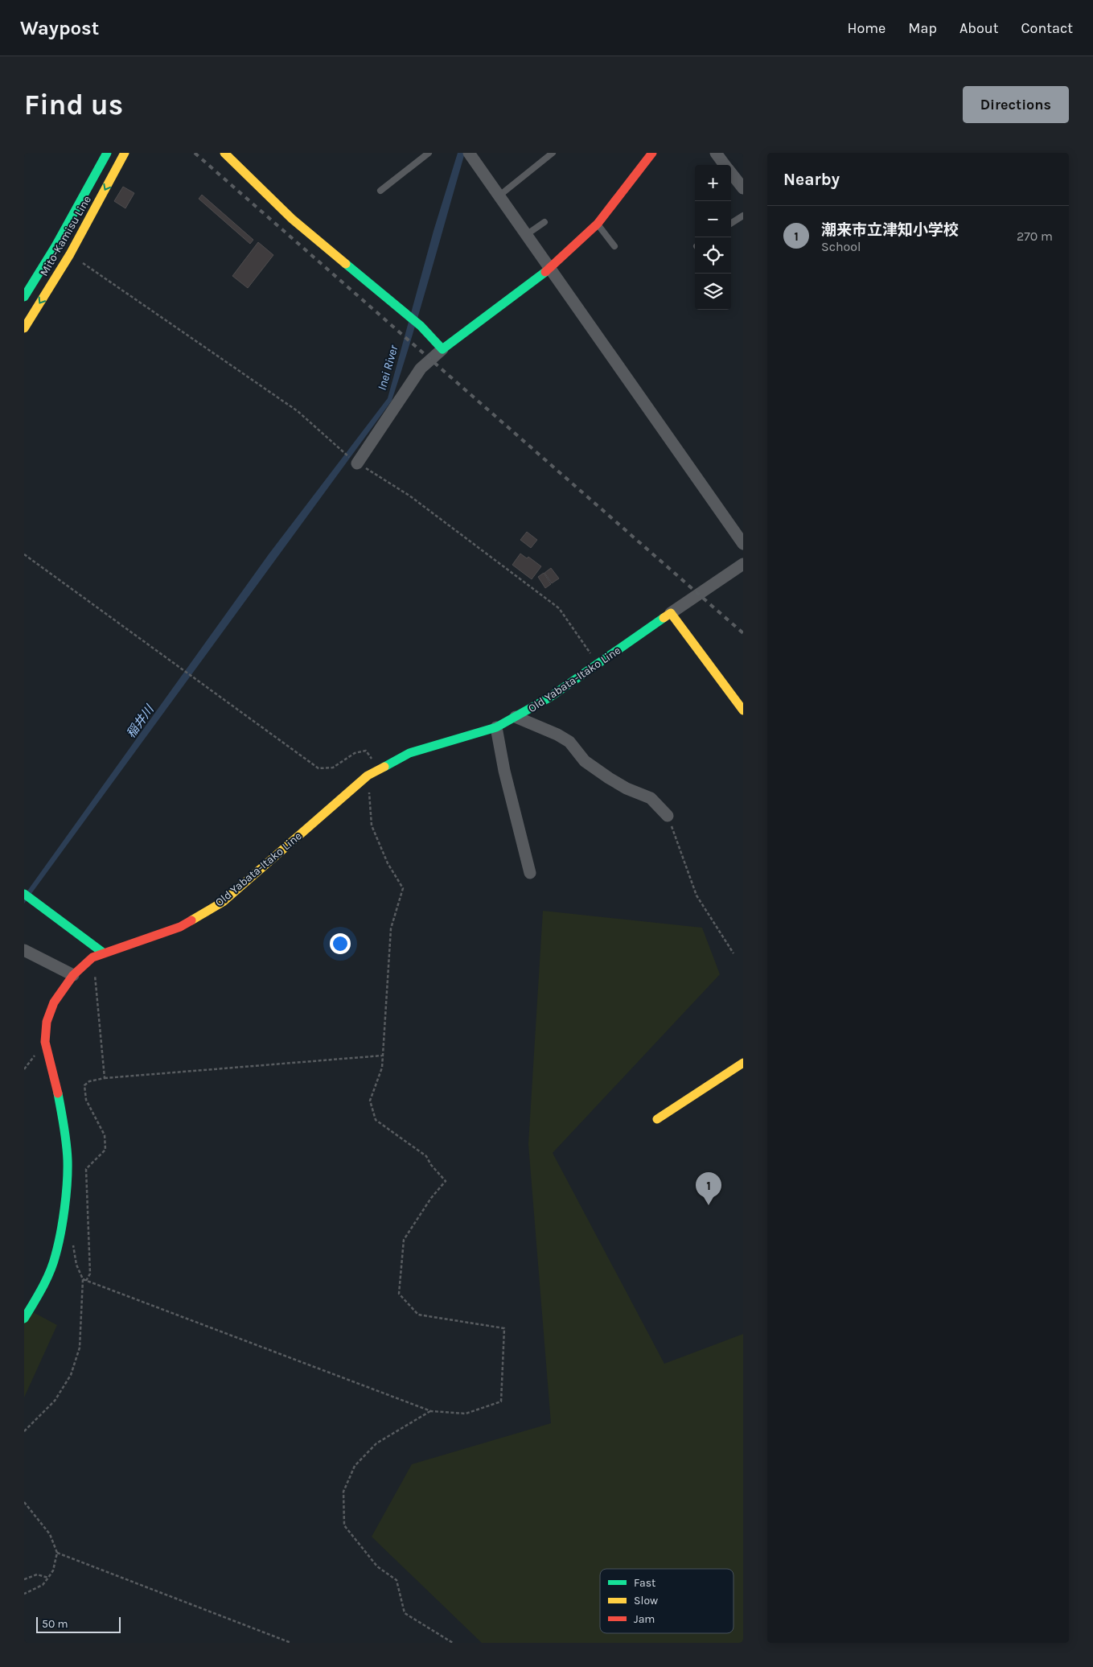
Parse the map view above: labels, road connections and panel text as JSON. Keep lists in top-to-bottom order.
{
  "streets": {
    "street": ["Mito-Kamisu Line", "Old Yabata-Itako Line"]
  },
  "water": ["Inei River", "稲井川"],
  "legend": ["Fast", "Slow", "Jam"],
  "scale_bar": "50 m",
  "page": {
    "header": "Waypost",
    "nav": [
      "Home",
      "Map",
      "About",
      "Contact"
    ],
    "buttons": "Directions",
    "title": "Find us",
    "heading": "Nearby",
    "map_buttons": ["+", "−"],
    "list": [
      {
        "mark": "1",
        "name": "潮来市立津知小学校",
        "note": "School",
        "value": "270 m"
      }
    ],
    "pins": "1",
    "scale": "50 m"
  }
}
